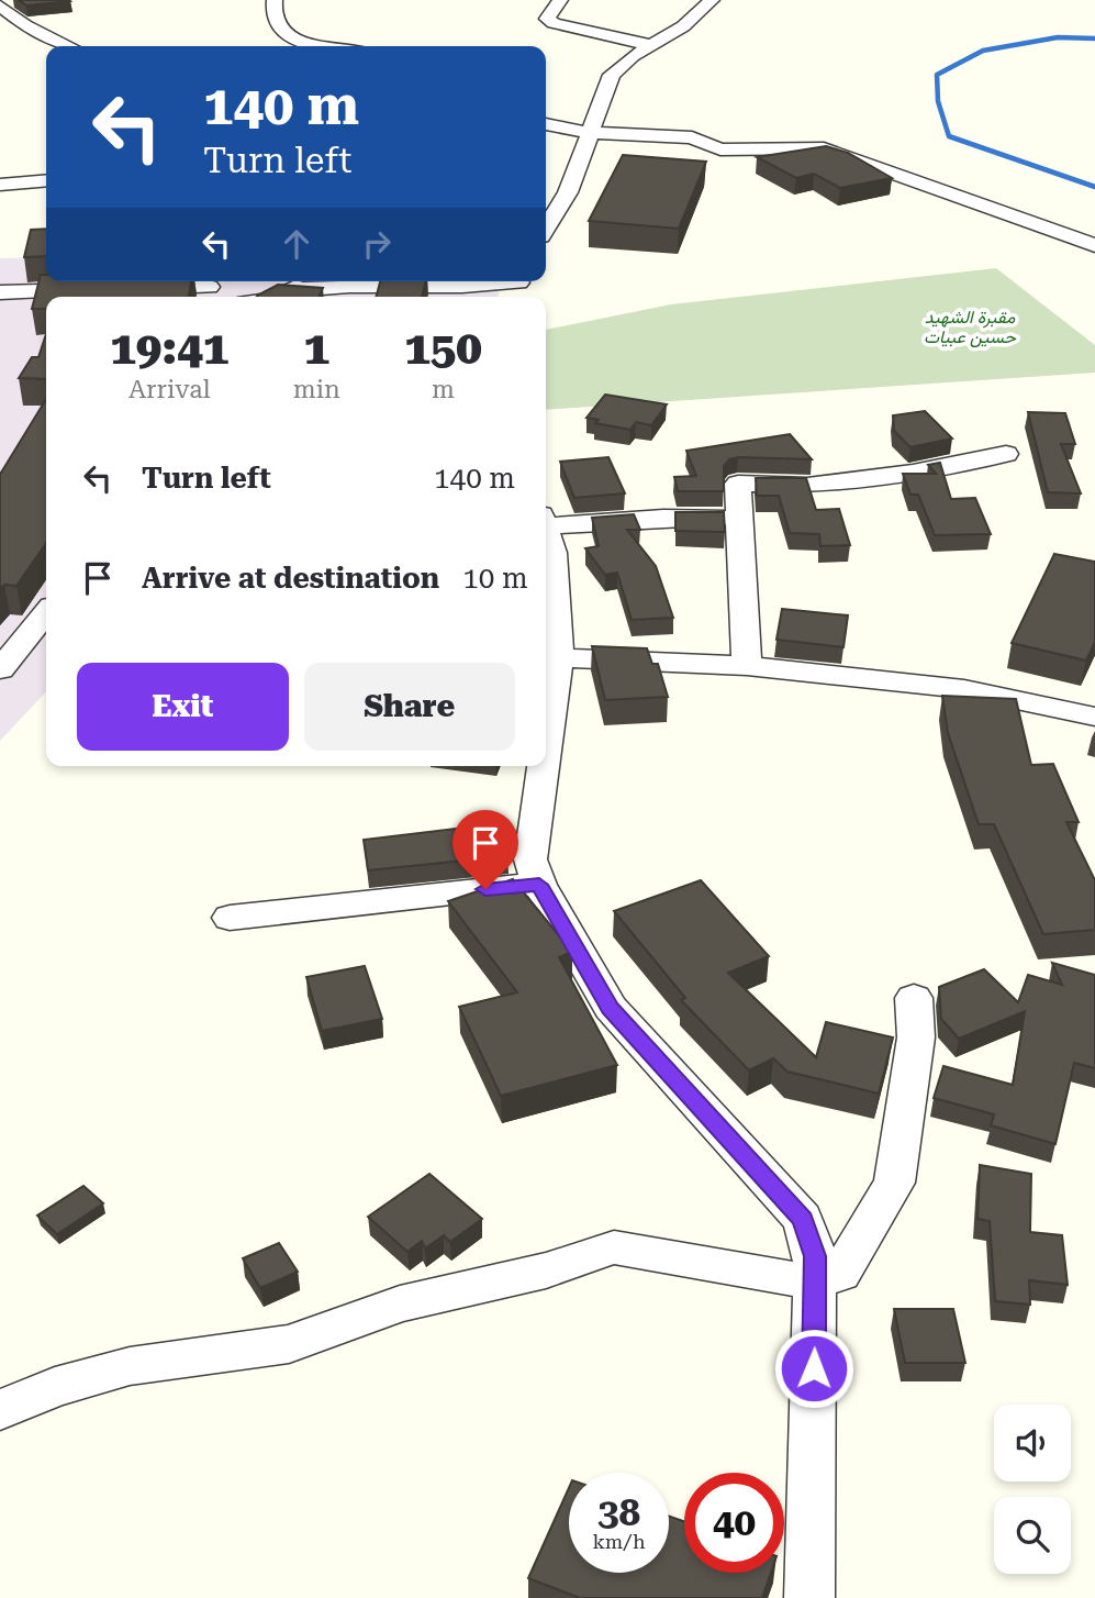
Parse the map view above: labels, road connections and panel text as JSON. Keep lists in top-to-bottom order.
{
  "parks": ["مقبرة الشهيد حسين عبيات"],
  "page": {
    "turn": ["140 m", "Turn left"],
    "eta": [
      "19:41",
      "Arrival",
      "1",
      "min",
      "150",
      "m"
    ],
    "list": [
      {
        "name": "Turn left",
        "value": "140 m"
      },
      {
        "name": "Arrive at destination",
        "value": "10 m"
      }
    ],
    "buttons": ["Exit", "Share"],
    "speed": "38 km/h",
    "limit": "40"
  }
}
